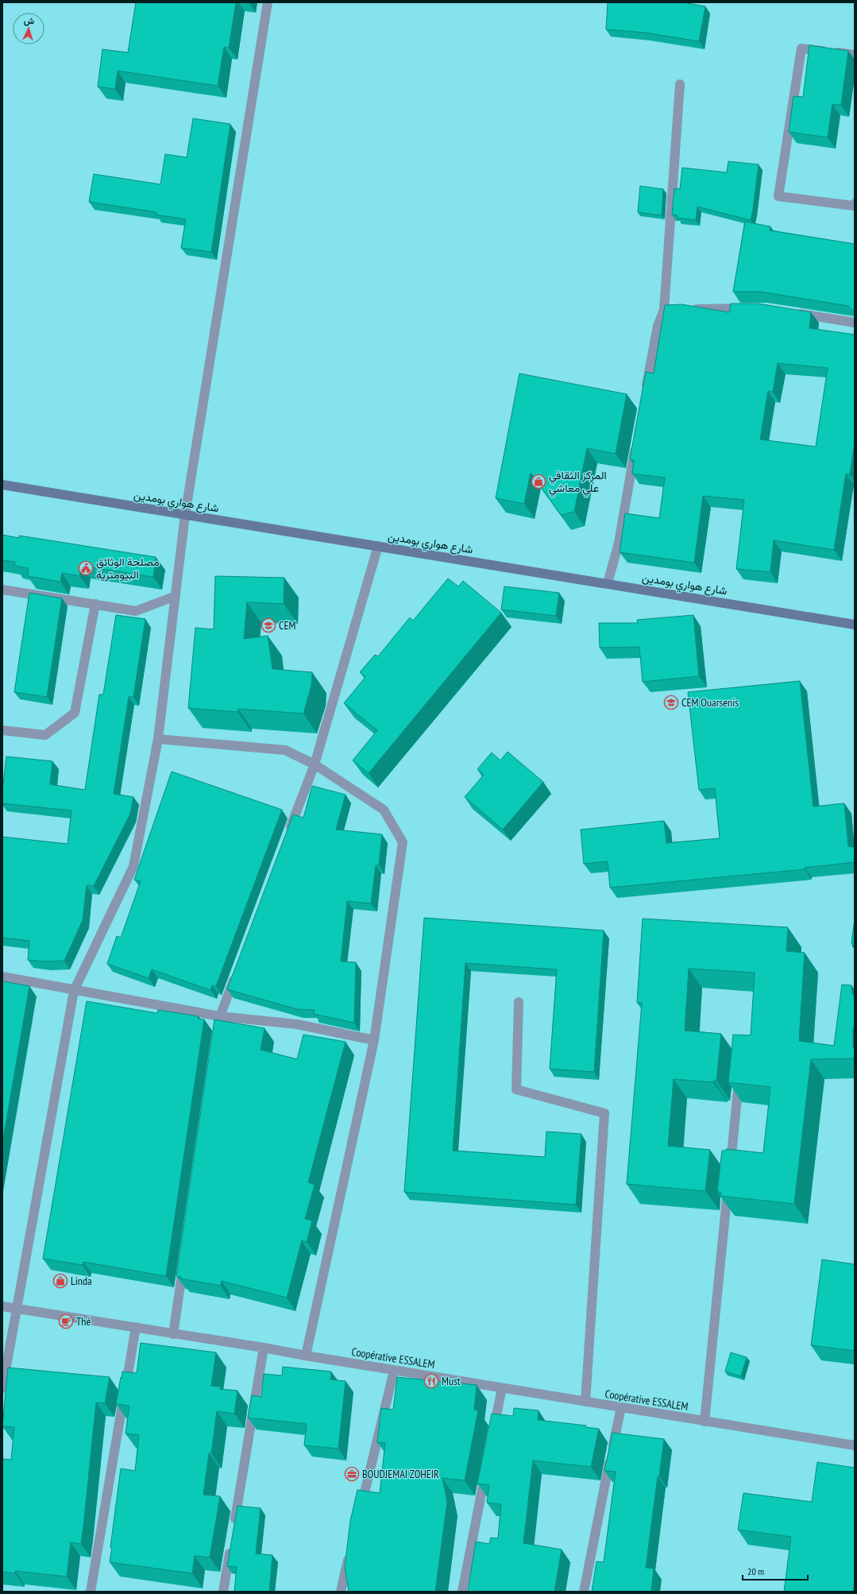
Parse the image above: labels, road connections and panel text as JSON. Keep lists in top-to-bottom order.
{
  "streets": {
    "main road": ["شارع هواري بومدين"],
    "street": ["Coopérative ESSALEM"]
  },
  "places": {
    "shop": ["المركز الثقافي علي معاشي", "Linda"],
    "public building": ["مصلحة الوثائق البيومترية"],
    "school or university": ["CEM", "CEM Ouarsenis"],
    "cafe": ["Thé"],
    "restaurant": ["Must"],
    "office": ["BOUDJEMAI ZOHEIR"]
  },
  "scale_bar": "20 m",
  "north": "top"
}
